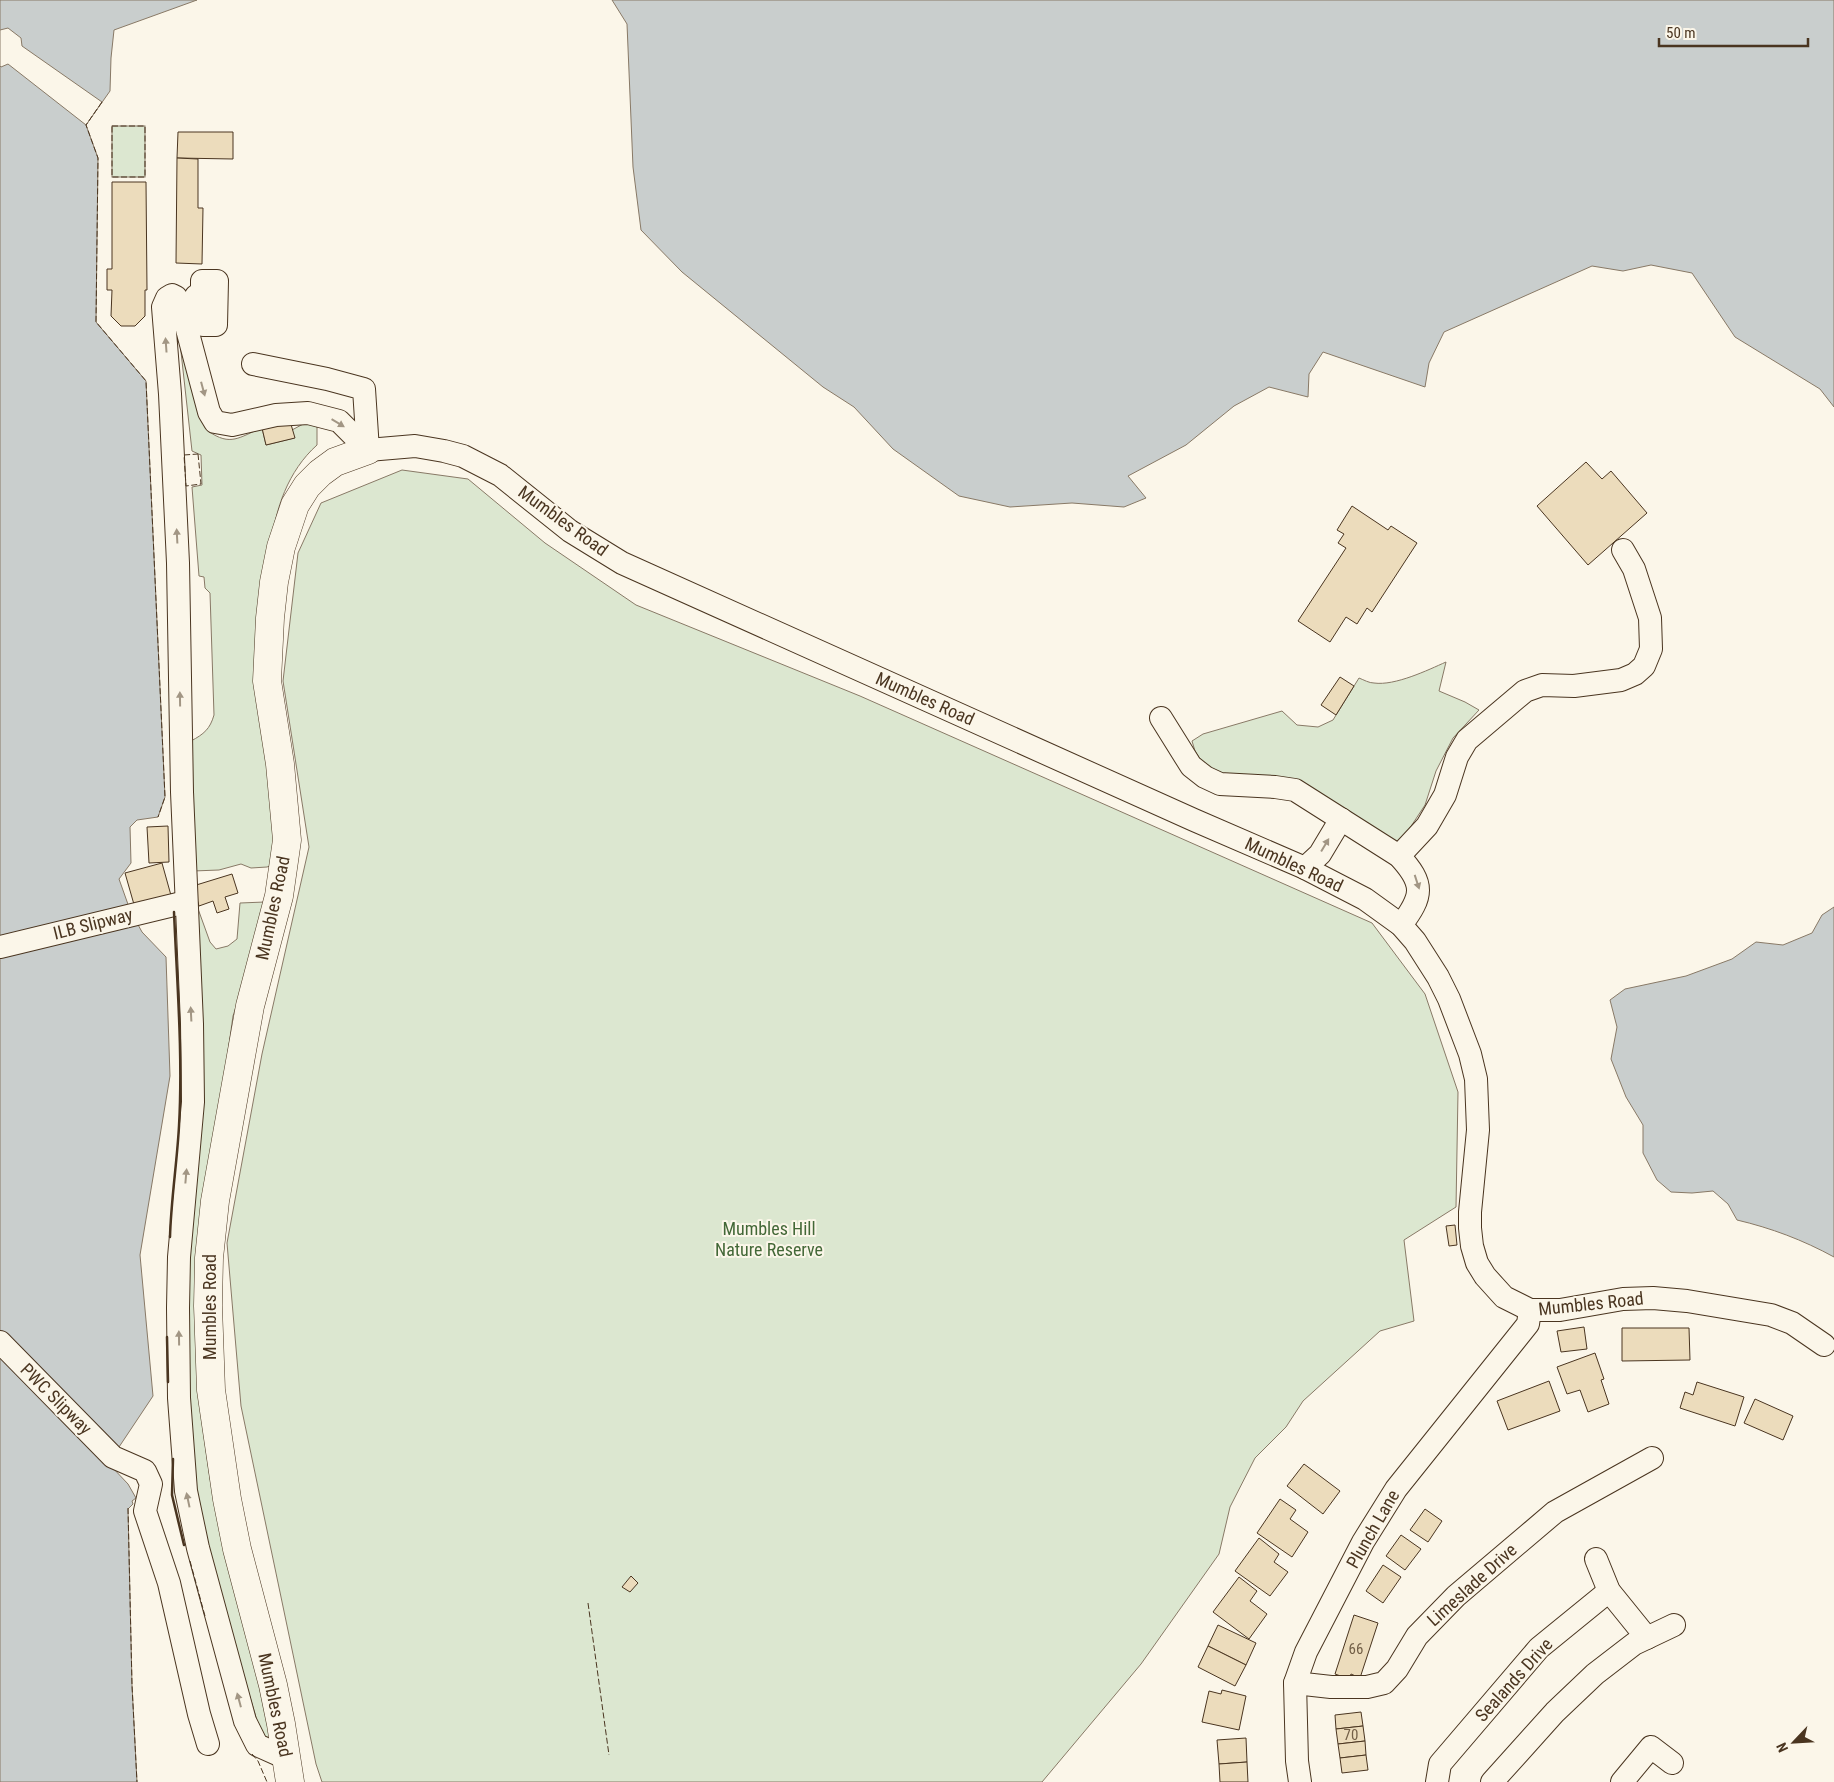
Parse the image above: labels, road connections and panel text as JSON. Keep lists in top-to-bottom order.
{
  "streets": {
    "main road": ["Mumbles Road"],
    "street": [
      "ILB Slipway",
      "PWC Slipway",
      "Plunch Lane",
      "Limeslade Drive",
      "Sealands Drive"
    ]
  },
  "crossings": [
    ["Mumbles Road", "Plunch Lane"],
    ["Plunch Lane", "Limeslade Drive"]
  ],
  "parks": ["Mumbles Hill Nature Reserve"],
  "house_numbers": ["66", "70"],
  "scale_bar": "50 m",
  "north": "bottom left"
}
